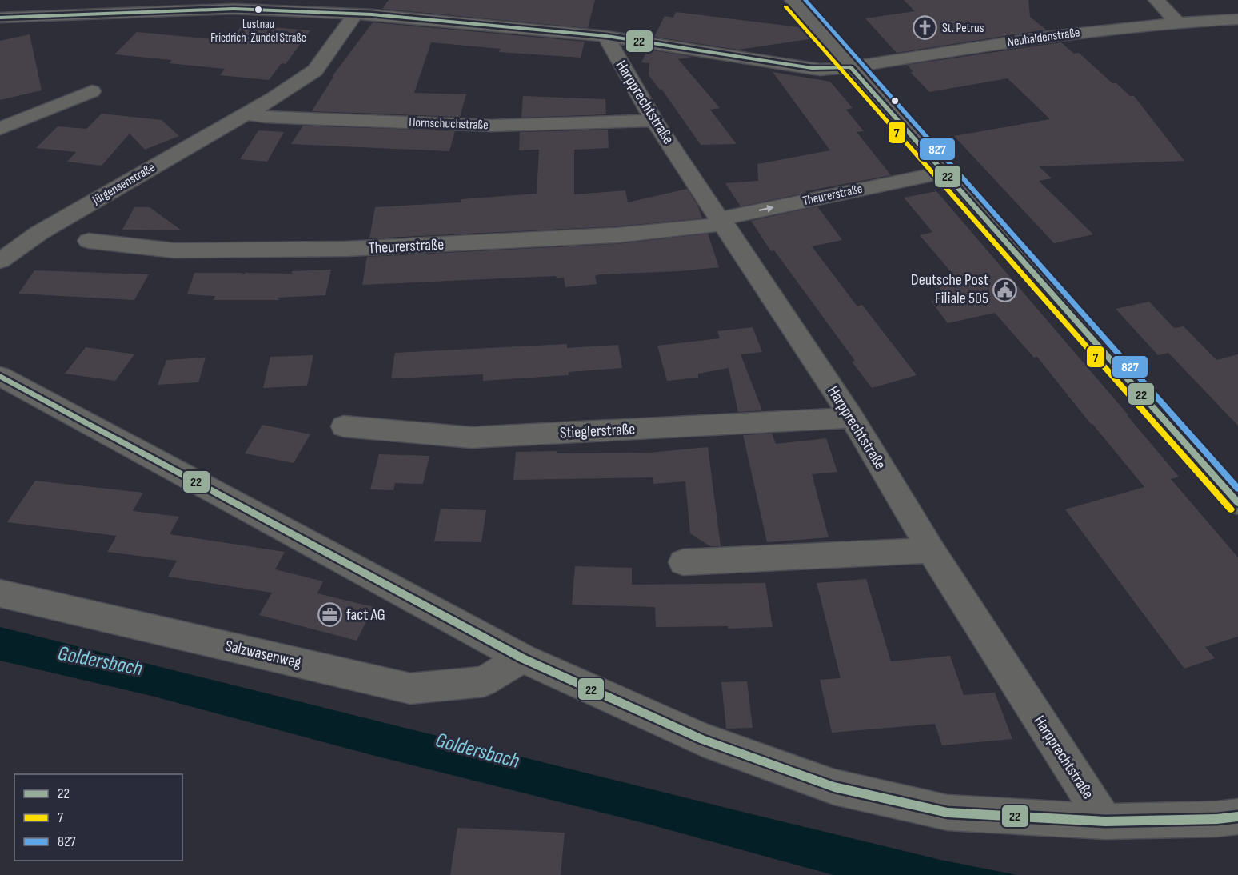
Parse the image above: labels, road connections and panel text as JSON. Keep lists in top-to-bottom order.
{
  "streets": {
    "street": [
      "Neuhaldenstraße",
      "Harpprechtstraße",
      "Hornschuchstraße",
      "Jürgensenstraße",
      "Theurerstraße",
      "Stieglerstraße",
      "Salzwasenweg"
    ]
  },
  "crossings": [
    ["Neuhaldenstraße", "Harpprechtstraße"],
    ["Neuhaldenstraße", "Jürgensenstraße"],
    ["Harpprechtstraße", "Hornschuchstraße"],
    ["Harpprechtstraße", "Theurerstraße"],
    ["Harpprechtstraße", "Stieglerstraße"],
    ["Hornschuchstraße", "Jürgensenstraße"]
  ],
  "water": ["Goldersbach"],
  "places": {
    "other": ["Lustnau Friedrich-Zundel Straße"],
    "church": ["St. Petrus"],
    "public building": ["Deutsche Post Filiale 505"],
    "office": ["fact AG"]
  },
  "lines": ["transit line 827", "transit line 7", "transit line 22"],
  "legend": ["22", "7", "827"]
}
